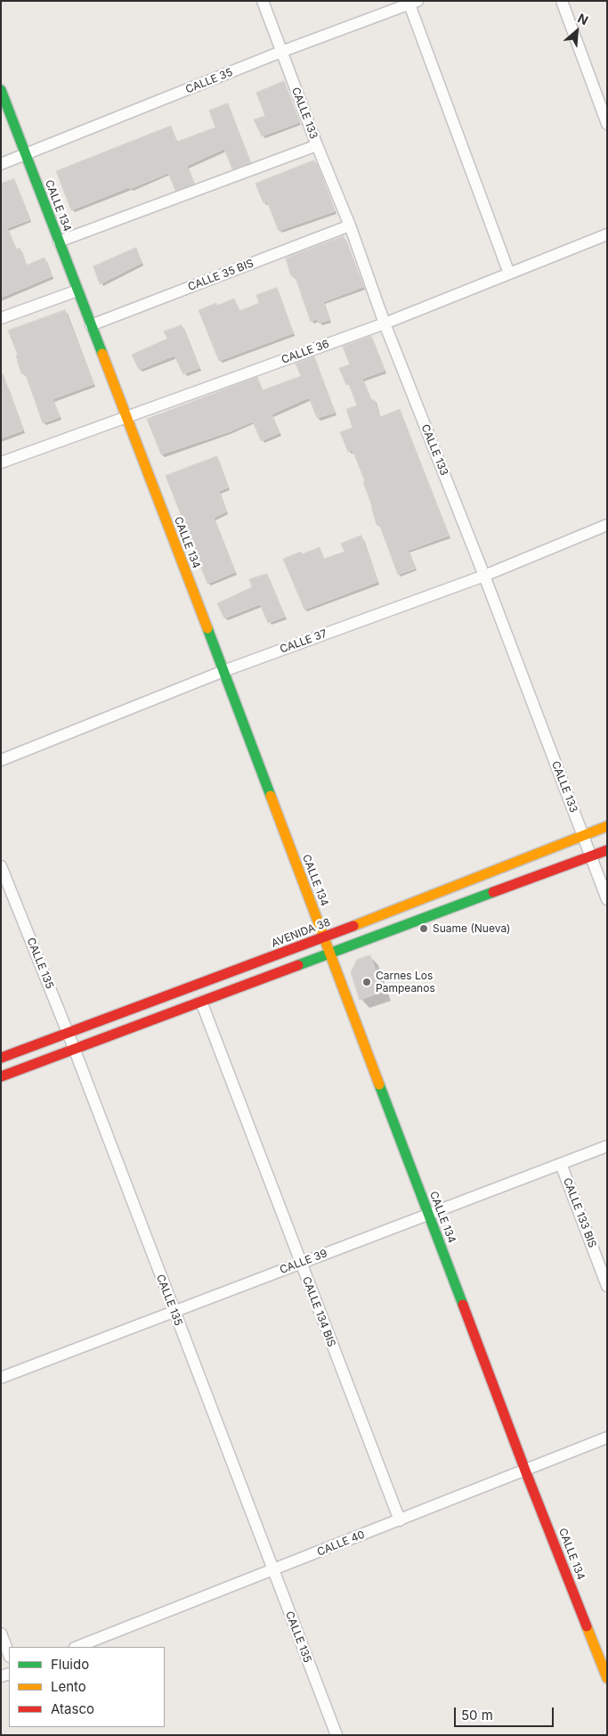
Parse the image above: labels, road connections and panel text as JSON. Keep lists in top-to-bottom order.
{
  "streets": {
    "street": [
      "CALLE 35",
      "CALLE 133",
      "CALLE 134",
      "CALLE 35 BIS",
      "CALLE 36",
      "CALLE 37",
      "AVENIDA 38",
      "CALLE 135",
      "CALLE 133 BIS",
      "CALLE 39",
      "CALLE 134 BIS",
      "CALLE 40"
    ]
  },
  "crossings": [
    ["CALLE 35", "CALLE 133"],
    ["CALLE 35", "CALLE 134"],
    ["CALLE 133", "CALLE 35 BIS"],
    ["CALLE 133", "CALLE 36"],
    ["CALLE 133", "CALLE 37"],
    ["CALLE 133", "AVENIDA 38"],
    ["CALLE 134", "CALLE 35 BIS"],
    ["CALLE 134", "CALLE 36"],
    ["CALLE 134", "CALLE 37"],
    ["CALLE 134", "AVENIDA 38"],
    ["CALLE 134", "CALLE 39"],
    ["CALLE 134", "CALLE 40"],
    ["AVENIDA 38", "CALLE 135"],
    ["CALLE 135", "CALLE 39"],
    ["CALLE 135", "CALLE 40"],
    ["CALLE 133 BIS", "CALLE 39"],
    ["CALLE 39", "CALLE 134 BIS"],
    ["CALLE 134 BIS", "CALLE 40"]
  ],
  "places": ["Suame (Nueva)", "Carnes Los Pampeanos"],
  "legend": ["Fluido", "Lento", "Atasco"],
  "scale_bar": "50 m",
  "north": "top right"
}
